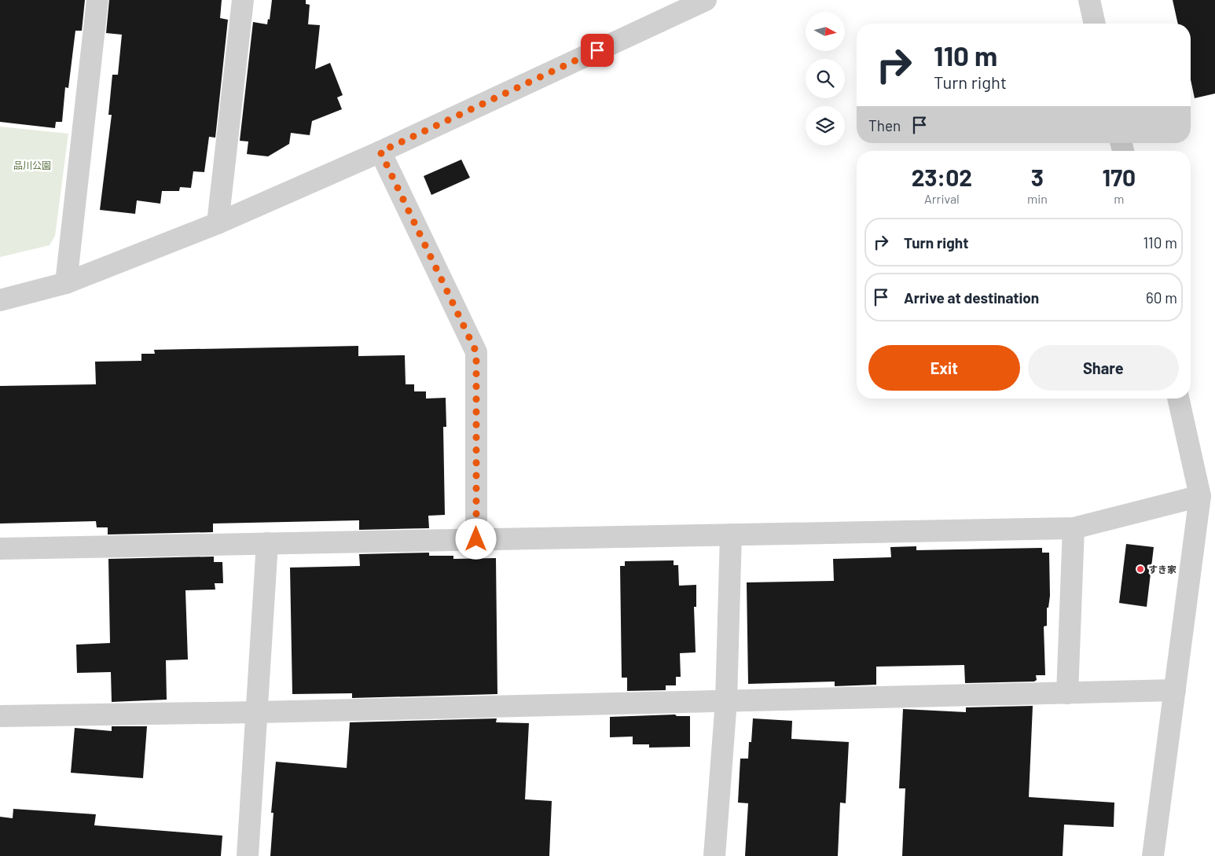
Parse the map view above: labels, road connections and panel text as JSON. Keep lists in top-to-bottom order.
{
  "parks": ["品川公園"],
  "places": ["すき家"],
  "north": "right",
  "page": {
    "turn": ["110 m", "Turn right"],
    "then": "Then",
    "eta": [
      "23:02",
      "Arrival",
      "3",
      "min",
      "170",
      "m"
    ],
    "list": [
      {
        "name": "Turn right",
        "value": "110 m"
      },
      {
        "name": "Arrive at destination",
        "value": "60 m"
      }
    ],
    "buttons": ["Exit", "Share"]
  }
}
